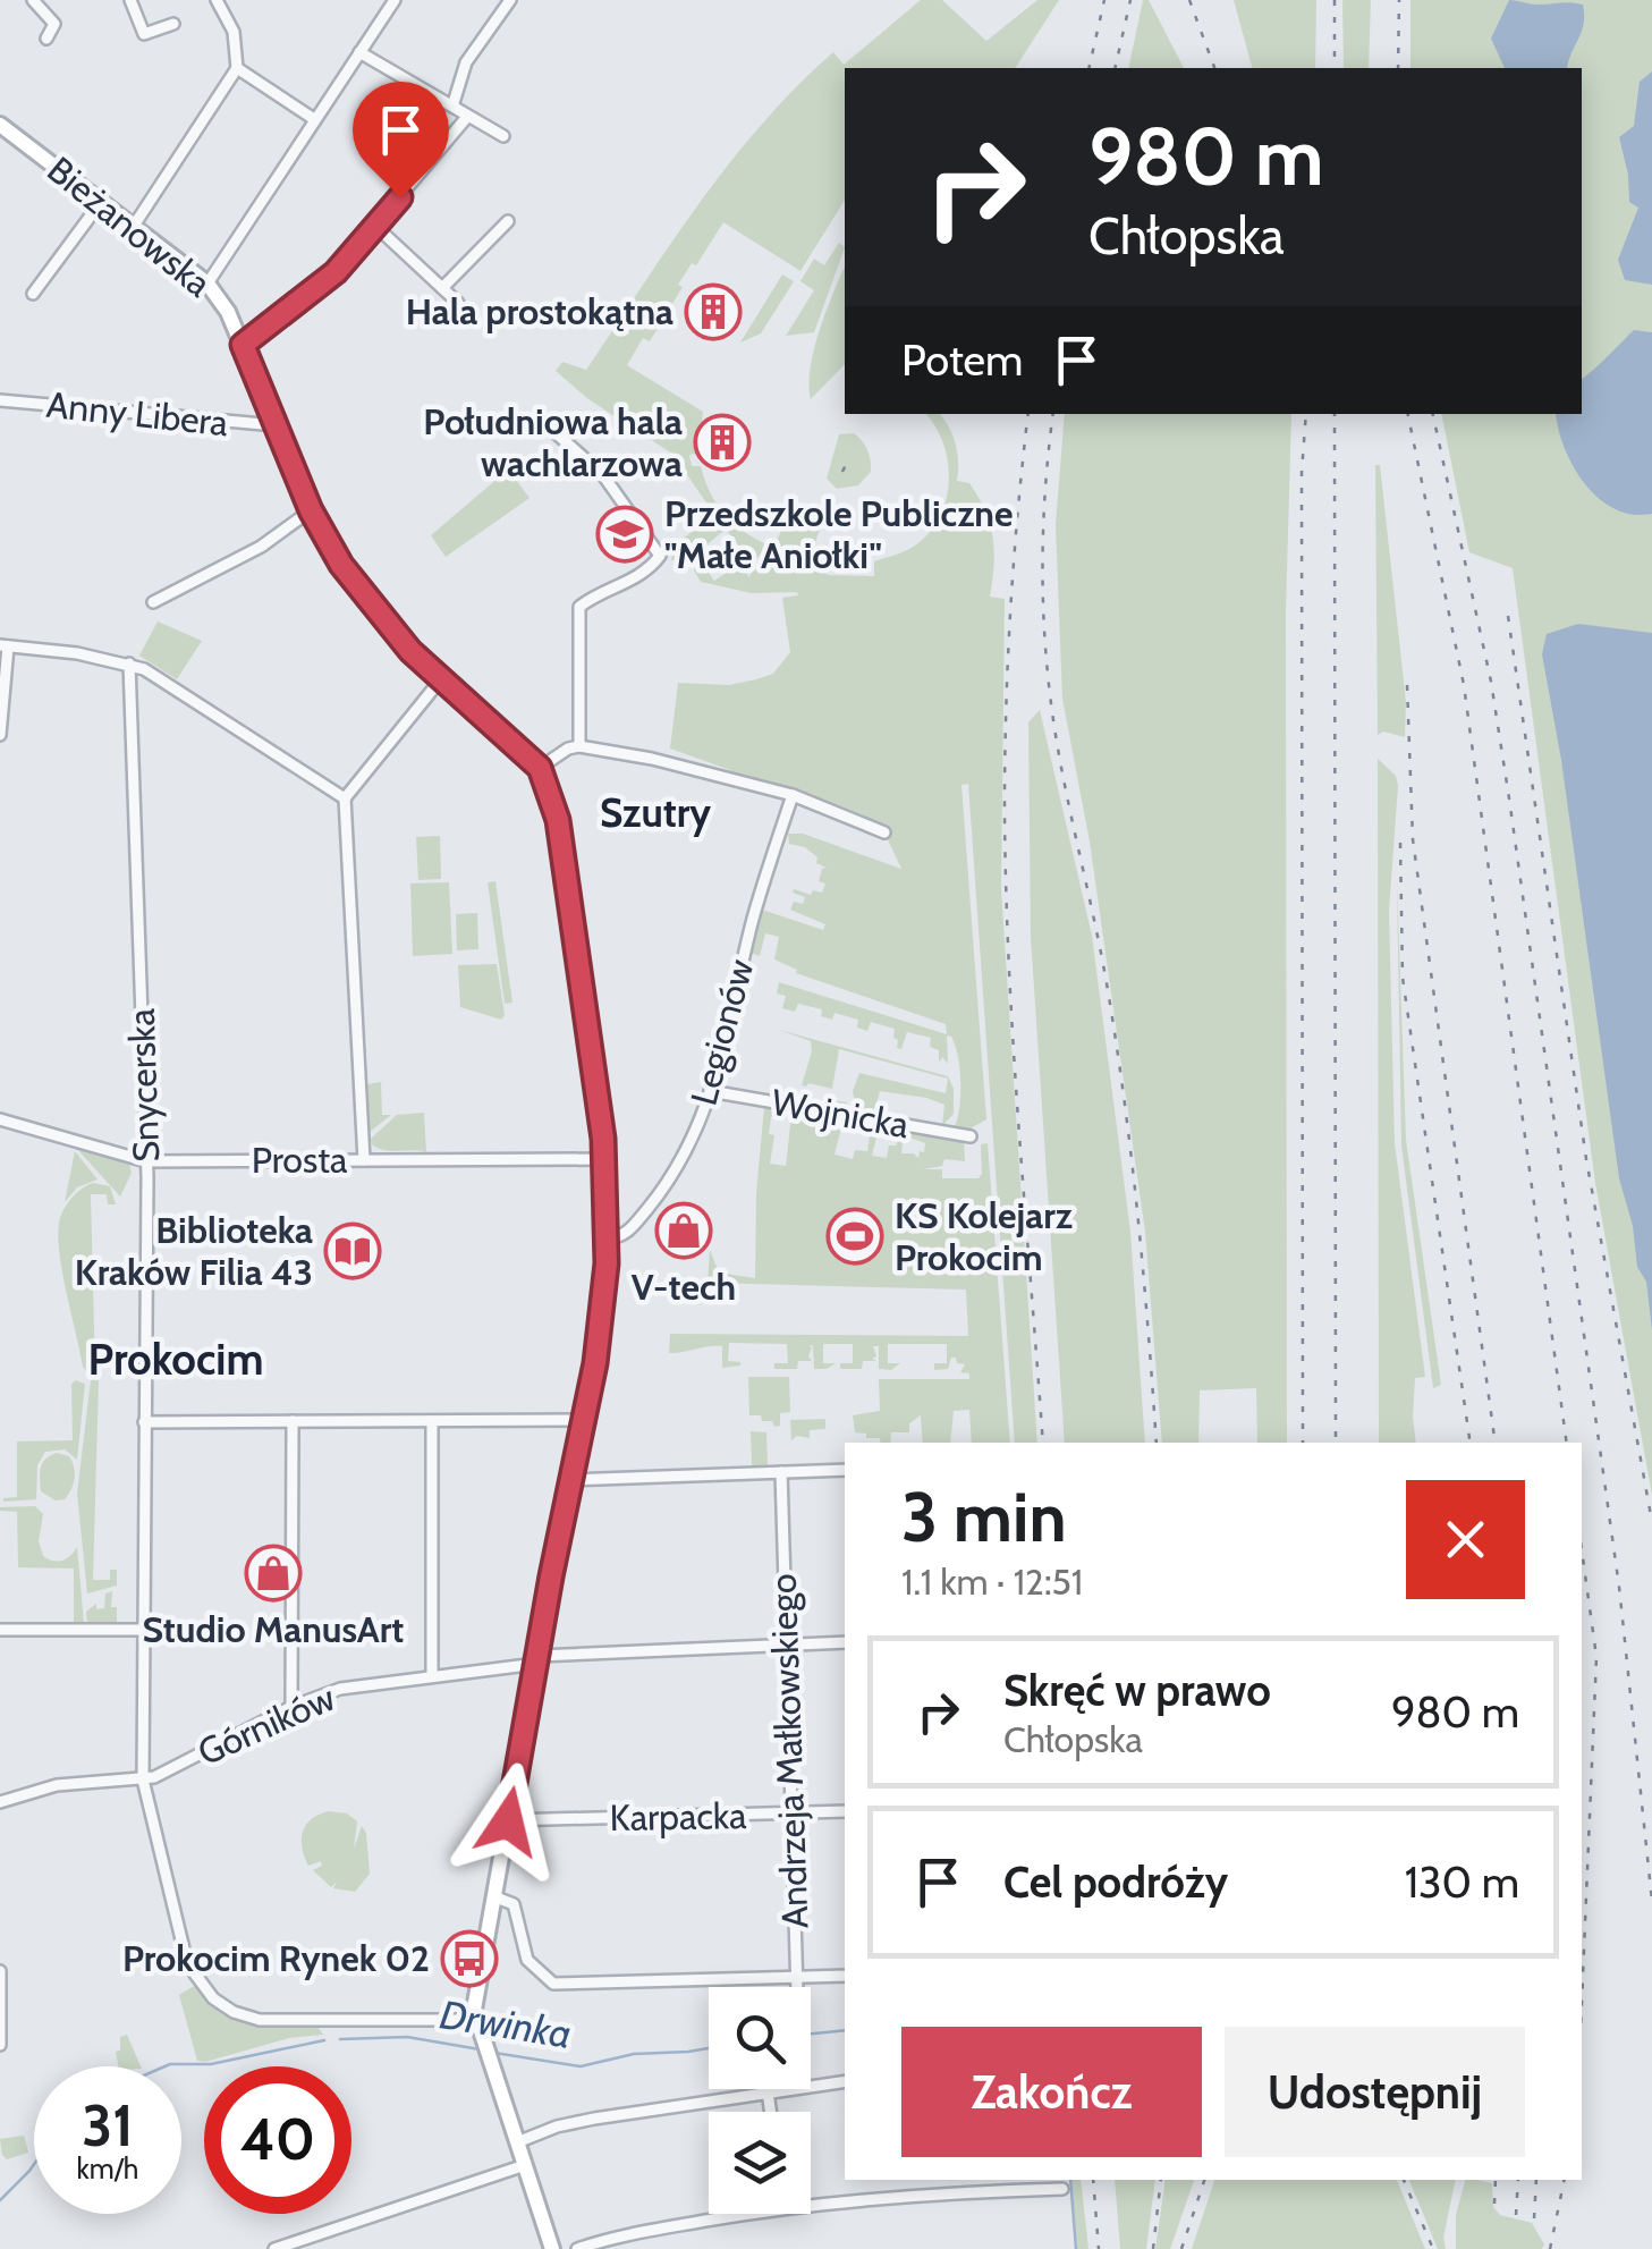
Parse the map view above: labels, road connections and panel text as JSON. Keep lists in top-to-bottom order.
{
  "streets": {
    "street": [
      "Bieżanowska",
      "Anny Libera",
      "Legionów",
      "Snycerska",
      "Wojnicka",
      "Prosta",
      "Górników",
      "Andrzeja Małkowskiego",
      "Karpacka"
    ]
  },
  "crossings": [
    ["Bieżanowska", "Anny Libera"],
    ["Bieżanowska", "Legionów"],
    ["Bieżanowska", "Snycerska"],
    ["Bieżanowska", "Prosta"],
    ["Bieżanowska", "Górników"],
    ["Bieżanowska", "Karpacka"],
    ["Legionów", "Wojnicka"],
    ["Snycerska", "Prosta"],
    ["Snycerska", "Górników"],
    ["Górników", "Andrzeja Małkowskiego"],
    ["Andrzeja Małkowskiego", "Karpacka"]
  ],
  "districts": ["Szutry", "Prokocim"],
  "water": ["Drwinka"],
  "places": {
    "building": ["Hala prostokątna", "Południowa hala wachlarzowa"],
    "school or university": ["Przedszkole Publiczne \"Małe Aniołki\""],
    "shop": ["V-tech", "Studio ManusArt"],
    "sports": ["KS Kolejarz Prokocim"],
    "library": ["Biblioteka Kraków Filia 43"],
    "bus stop": ["Prokocim Rynek 02"]
  },
  "page": {
    "turn": ["980 m", "Chłopska"],
    "then": "Potem",
    "heading": ["3 min", "1.1 km · 12:51"],
    "list": [
      {
        "name": "Skręć w prawo",
        "note": "Chłopska",
        "value": "980 m"
      },
      {
        "name": "Cel podróży",
        "value": "130 m"
      }
    ],
    "buttons": ["Zakończ", "Udostępnij"],
    "speed": "31 km/h",
    "limit": "40"
  }
}
